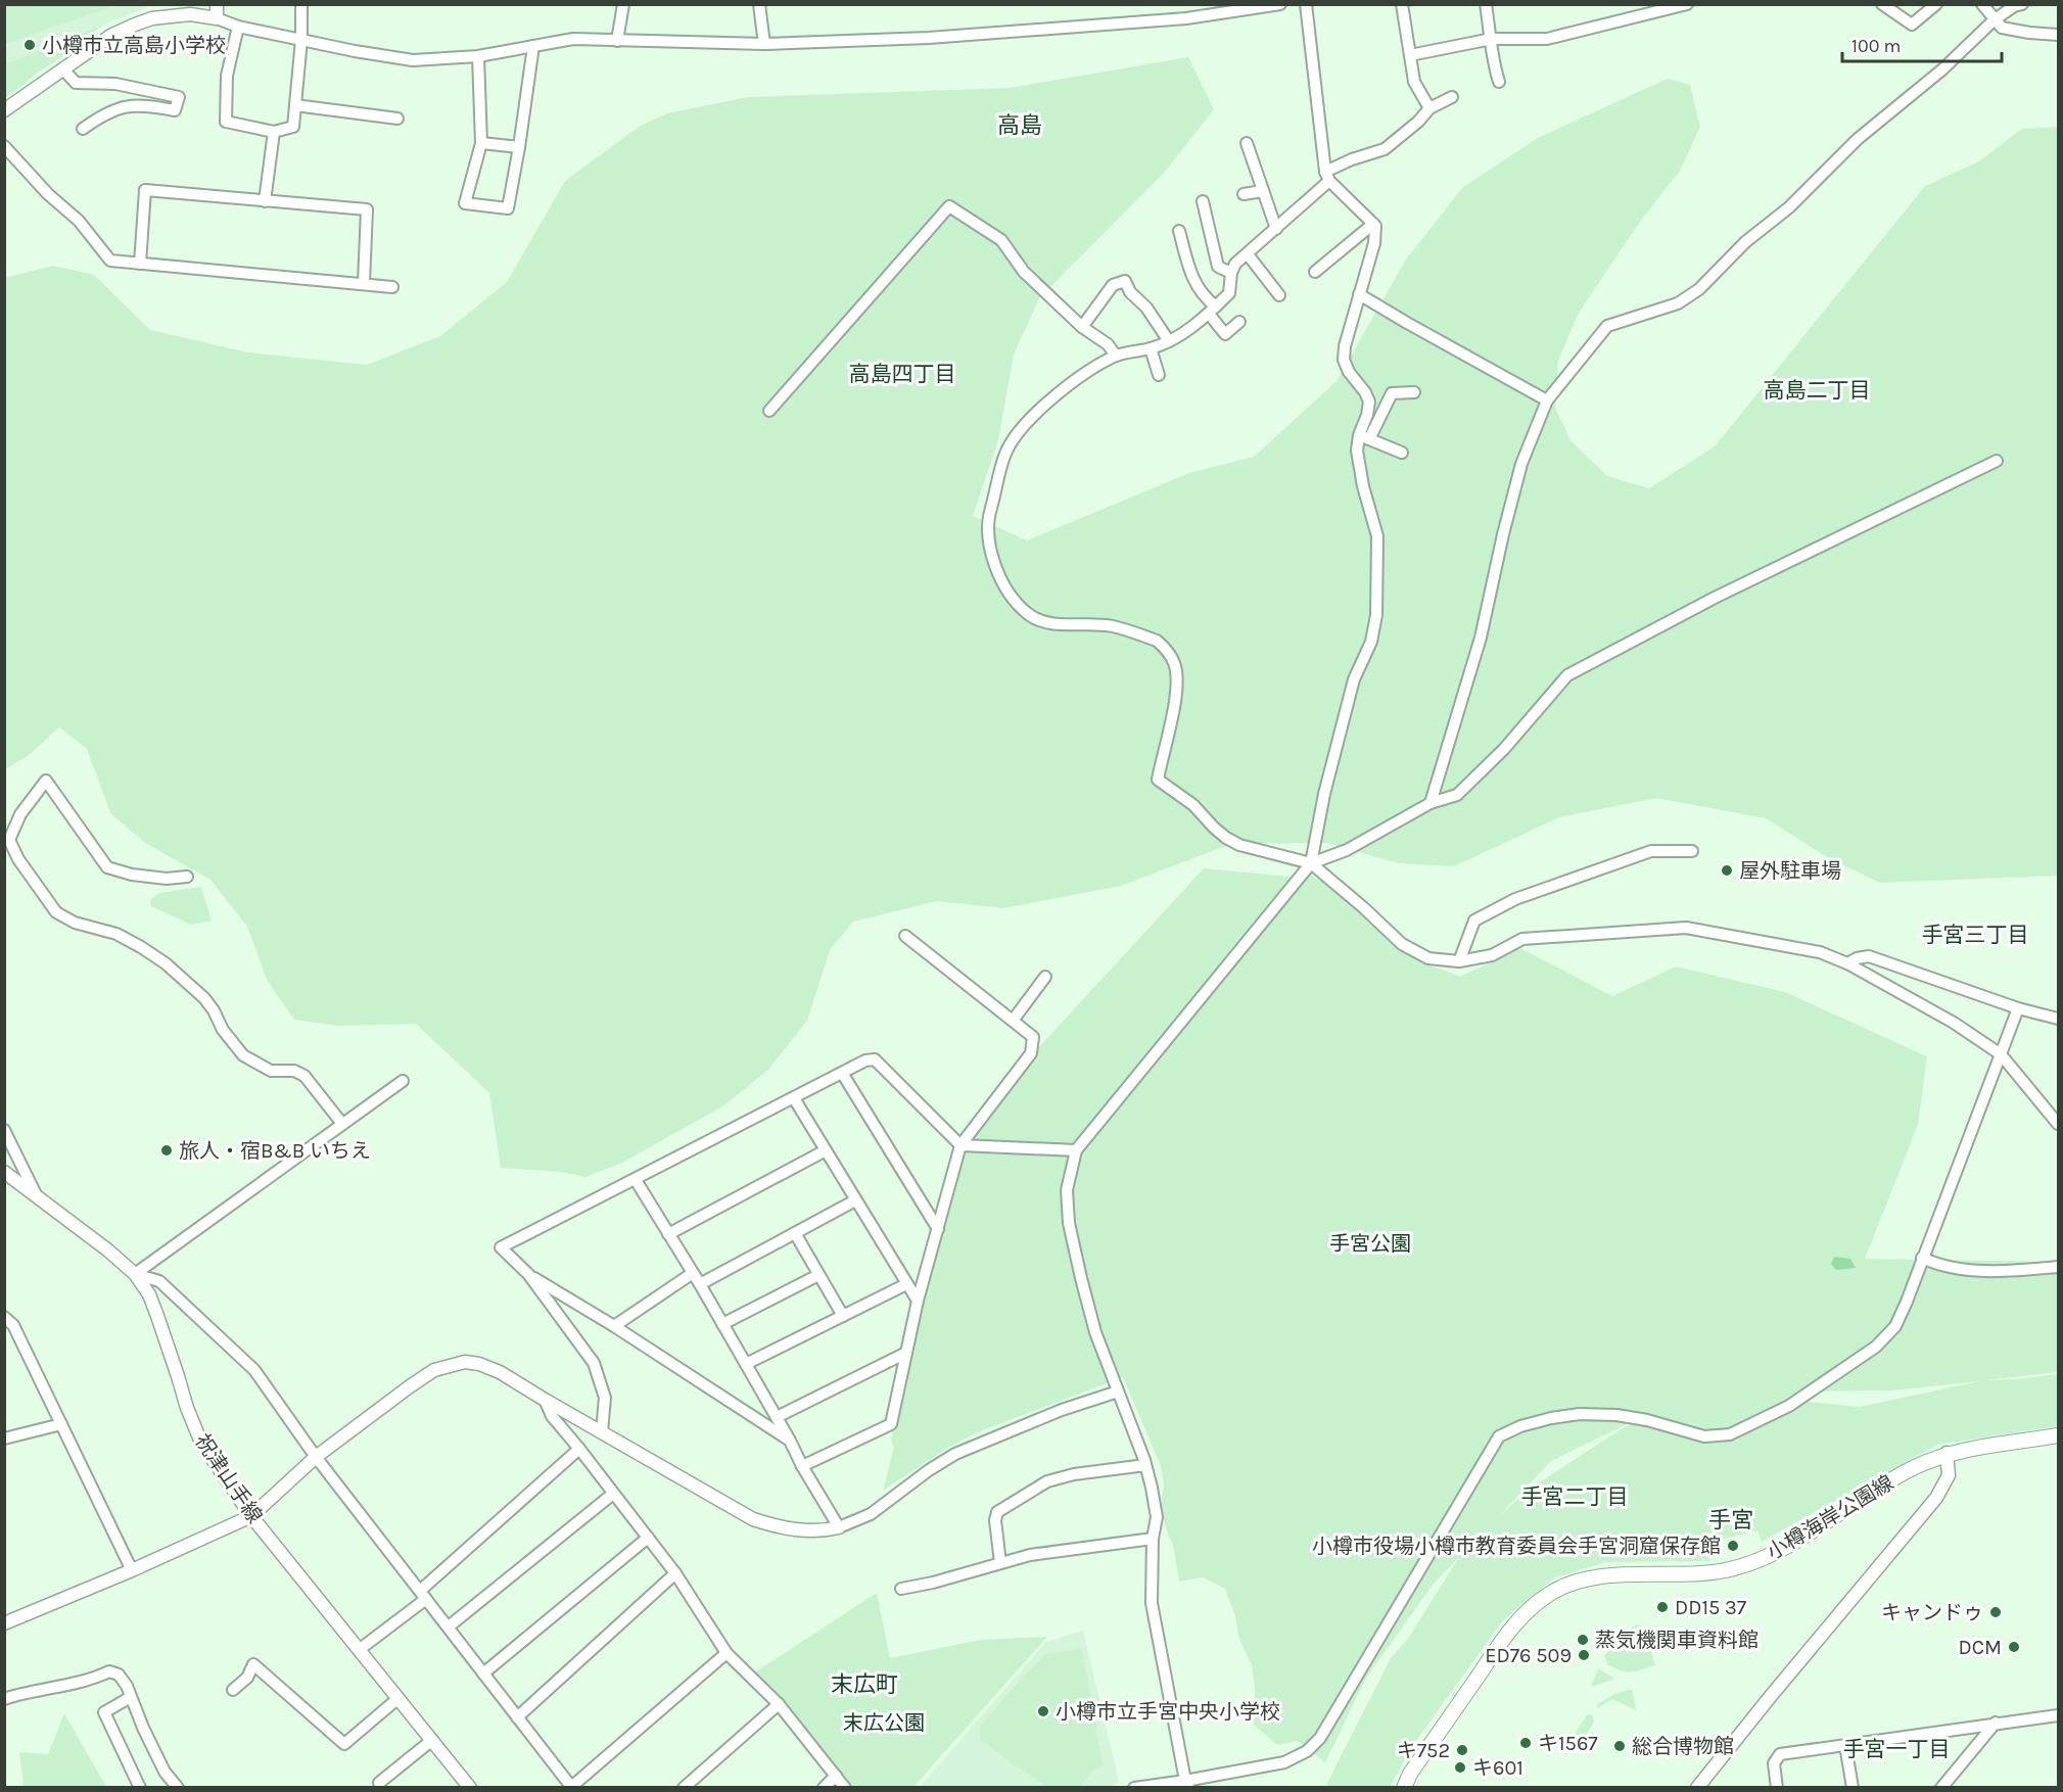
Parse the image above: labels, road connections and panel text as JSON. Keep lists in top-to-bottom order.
{
  "streets": {
    "main road": ["小樽海岸公園線"],
    "street": ["祝津山手線"]
  },
  "districts": [
    "高島",
    "高島四丁目",
    "高島二丁目",
    "手宮三丁目",
    "手宮二丁目",
    "手宮",
    "末広町",
    "手宮一丁目"
  ],
  "parks": ["手宮公園", "末広公園"],
  "places": [
    "小樽市立高島小学校",
    "屋外駐車場",
    "旅人・宿B&B いちえ",
    "小樽市役場小樽市教育委員会手宮洞窟保存館",
    "DD15 37",
    "キャンドゥ",
    "蒸気機関車資料館",
    "DCM",
    "ED76 509",
    "小樽市立手宮中央小学校",
    "キ1567",
    "総合博物館",
    "キ752",
    "キ601"
  ],
  "scale_bar": "100 m"
}
